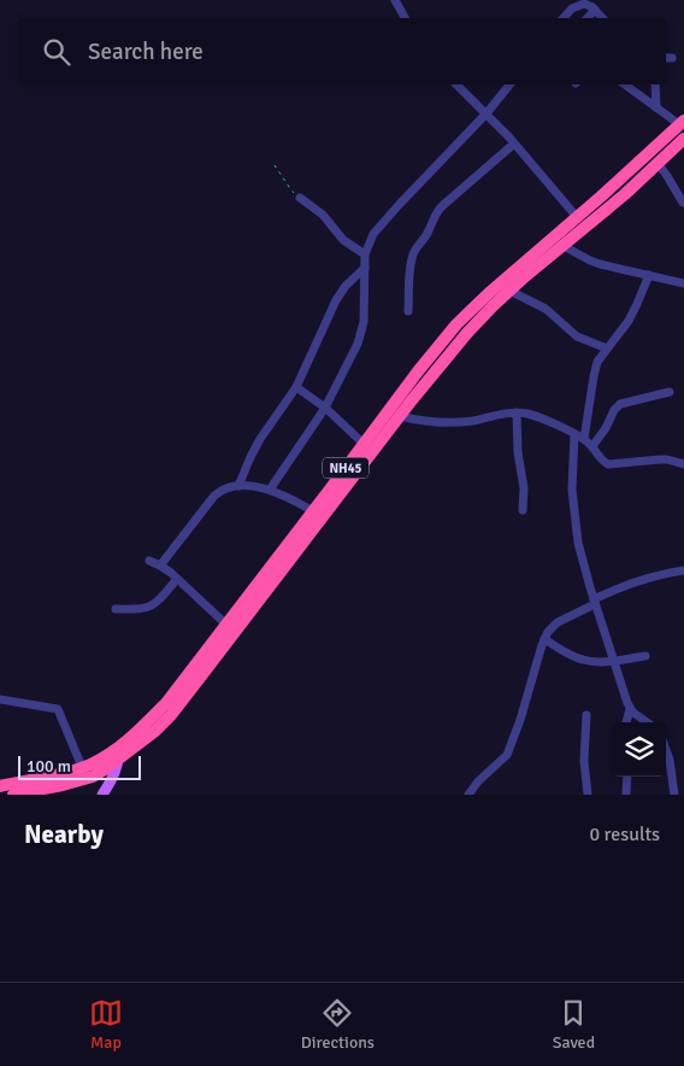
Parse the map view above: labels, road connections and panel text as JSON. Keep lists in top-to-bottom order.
{
  "streets": {
    "highway": ["NH45"]
  },
  "scale_bar": "100 m",
  "page": {
    "search": "Search here",
    "scale": "100 m",
    "heading": ["Nearby", "0 results"],
    "nav": ["Map", "Directions", "Saved"]
  }
}
